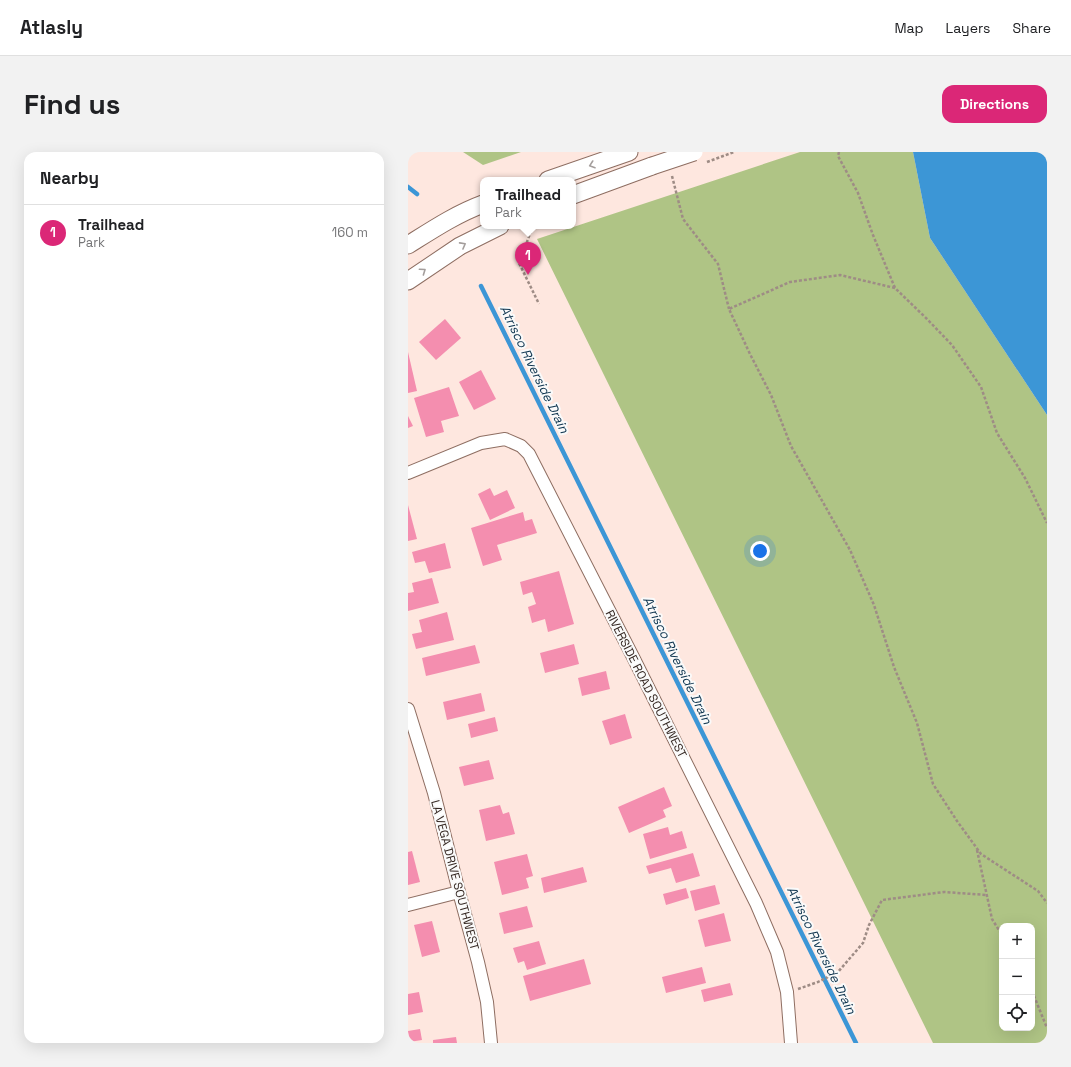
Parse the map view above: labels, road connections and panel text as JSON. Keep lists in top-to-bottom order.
{
  "streets": {
    "street": ["RIVERSIDE ROAD SOUTHWEST", "LA VEGA DRIVE SOUTHWEST"]
  },
  "water": ["Atrisco Riverside Drain"],
  "page": {
    "header": "Atlasly",
    "nav": ["Map", "Layers", "Share"],
    "buttons": "Directions",
    "title": "Find us",
    "heading": "Nearby",
    "popup": ["Trailhead", "Park"],
    "list": [
      {
        "mark": "1",
        "name": "Trailhead",
        "note": "Park",
        "value": "160 m"
      }
    ],
    "pins": "1",
    "map_buttons": ["+", "−"]
  }
}
